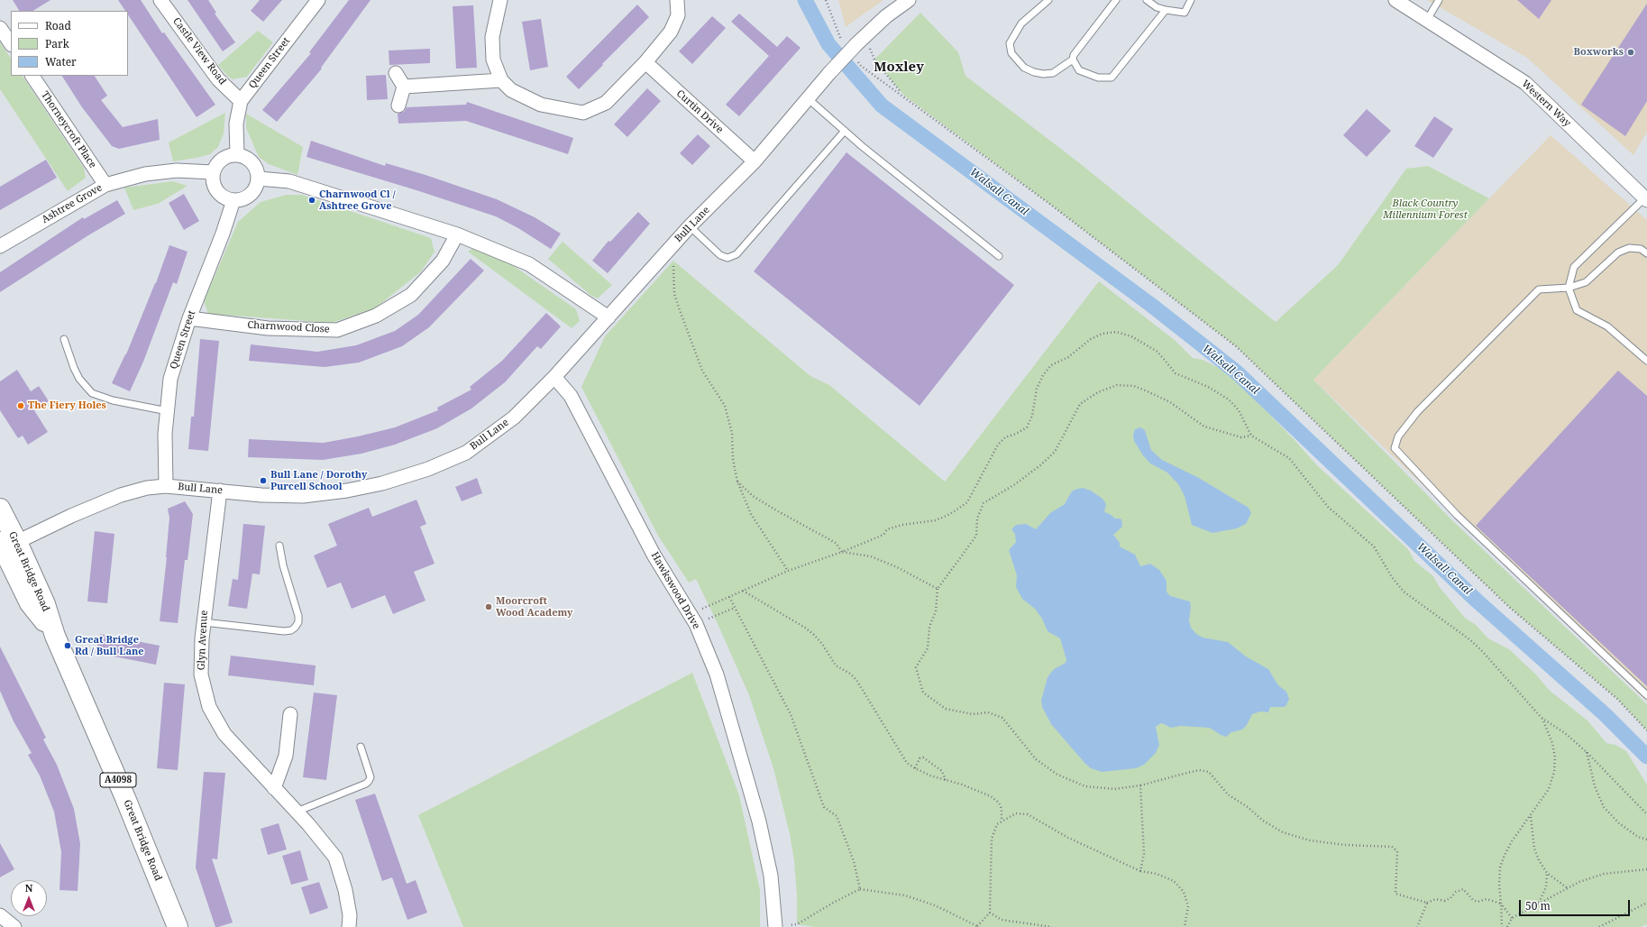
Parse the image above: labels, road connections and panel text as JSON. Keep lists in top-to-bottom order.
{
  "streets": {
    "main road": ["Great Bridge Road", "A4098"],
    "street": [
      "Castle View Road",
      "Queen Street",
      "Western Way",
      "Curtin Drive",
      "Thorneycroft Place",
      "Ashtree Grove",
      "Bull Lane",
      "Charnwood Close",
      "Hawkswood Drive",
      "Glyn Avenue"
    ]
  },
  "crossings": [
    ["Castle View Road", "Queen Street"],
    ["Queen Street", "Ashtree Grove"],
    ["Queen Street", "Bull Lane"],
    ["Queen Street", "Charnwood Close"],
    ["Curtin Drive", "Bull Lane"],
    ["Thorneycroft Place", "Ashtree Grove"],
    ["Bull Lane", "Great Bridge Road"],
    ["Bull Lane", "Hawkswood Drive"],
    ["Bull Lane", "Glyn Avenue"]
  ],
  "districts": ["Moxley"],
  "water": ["Walsall Canal"],
  "parks": ["Black Country Millennium Forest"],
  "places": [
    "Boxworks",
    "Charnwood Cl / Ashtree Grove",
    "The Fiery Holes",
    "Bull Lane / Dorothy Purcell School",
    "Moorcroft Wood Academy",
    "Great Bridge Rd / Bull Lane"
  ],
  "legend": ["Road", "Park", "Water"],
  "scale_bar": "50 m",
  "north": "top"
}
